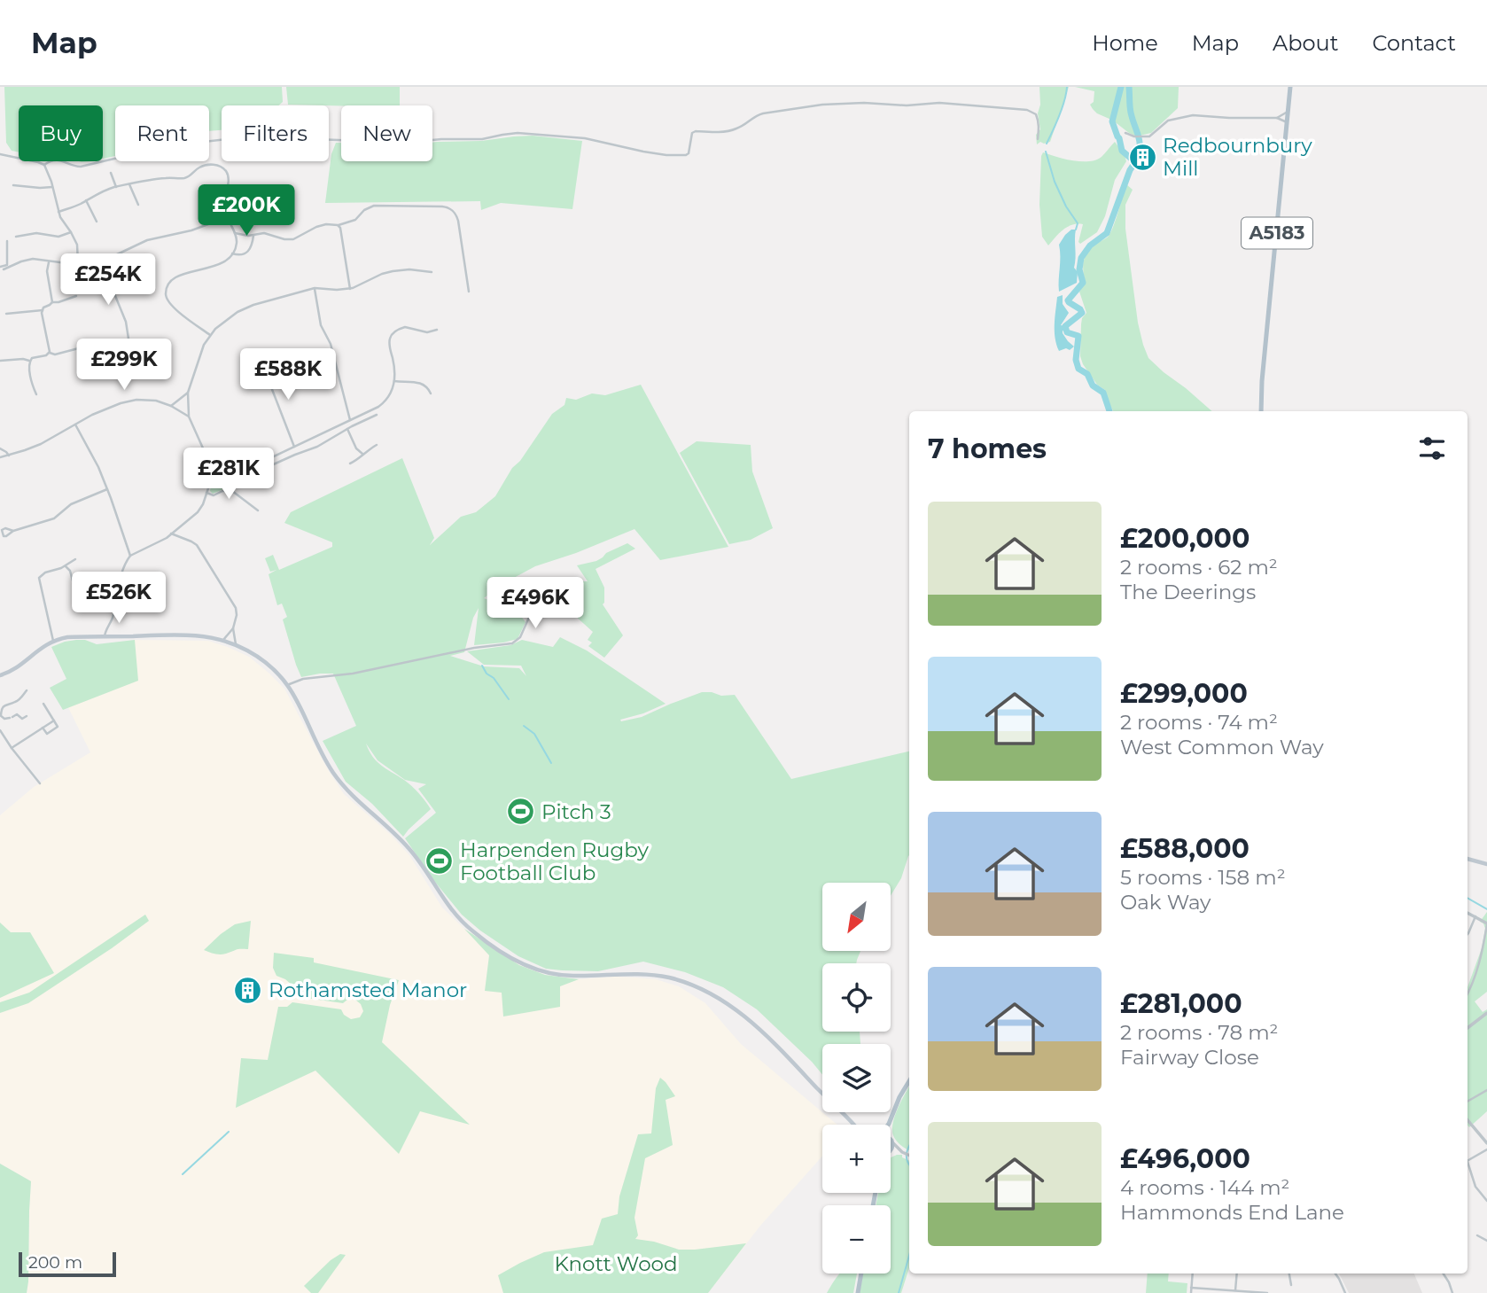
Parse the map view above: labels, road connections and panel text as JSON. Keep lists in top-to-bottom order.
{
  "streets": {
    "main road": ["A5183"]
  },
  "parks": ["Knott Wood"],
  "places": {
    "building": ["Redbournbury Mill", "Rothamsted Manor"],
    "sports": ["Pitch 3", "Harpenden Rugby Football Club"]
  },
  "scale_bar": "200 m",
  "north": "bottom left",
  "page": {
    "header": "Map",
    "nav": [
      "Home",
      "Map",
      "About",
      "Contact"
    ],
    "chip": [
      "Buy",
      "Rent",
      "Filters",
      "New"
    ],
    "price": [
      "£200K",
      "£254K",
      "£299K",
      "£588K",
      "£281K",
      "£526K",
      "£496K"
    ],
    "heading": "7 homes",
    "list": [
      {
        "name": "£200,000",
        "note": "2 rooms · 62 m² · The Deerings"
      },
      {
        "name": "£299,000",
        "note": "2 rooms · 74 m² · West Common Way"
      },
      {
        "name": "£588,000",
        "note": "5 rooms · 158 m² · Oak Way"
      },
      {
        "name": "£281,000",
        "note": "2 rooms · 78 m² · Fairway Close"
      },
      {
        "name": "£496,000",
        "note": "4 rooms · 144 m² · Hammonds End Lane"
      }
    ],
    "map_buttons": ["+", "−"],
    "scale": "200 m"
  }
}
